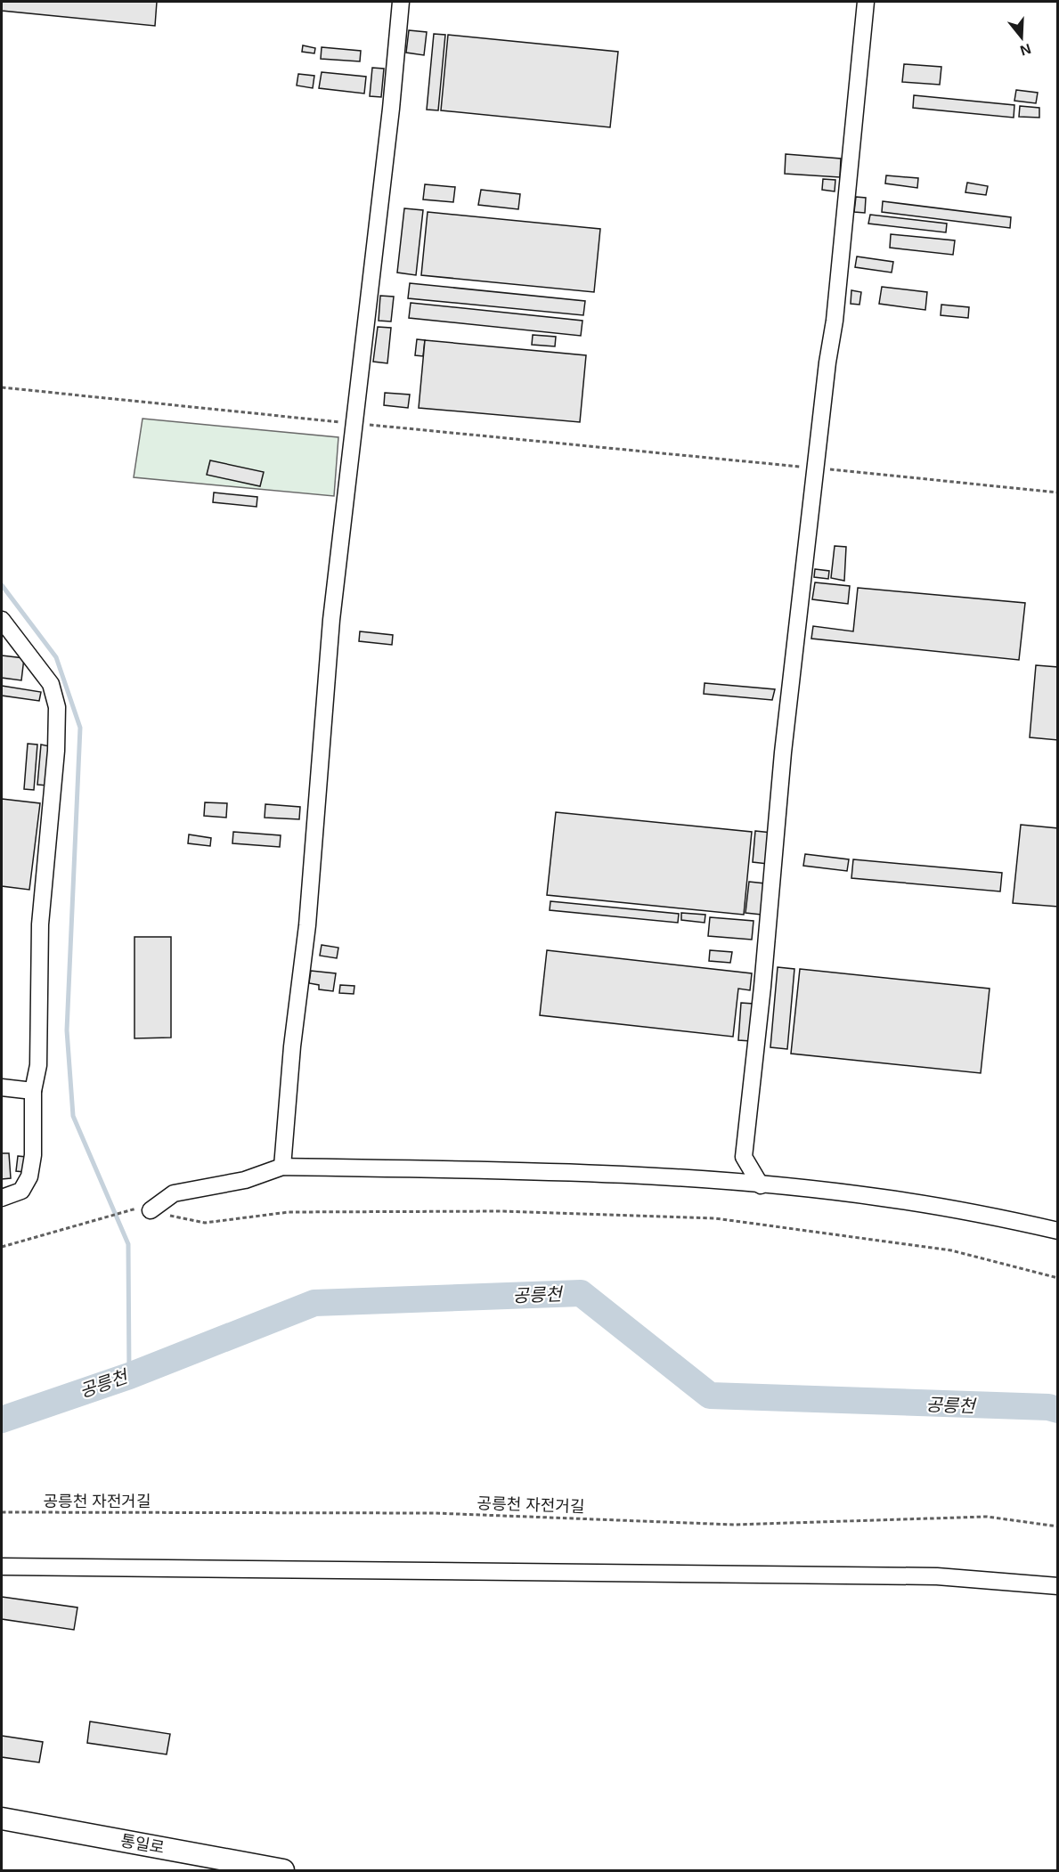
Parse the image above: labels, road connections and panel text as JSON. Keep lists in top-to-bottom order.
{
  "streets": {
    "main road": ["통일로"],
    "path": ["공릉천 자전거길"]
  },
  "water": ["공릉천"],
  "north": "bottom"
}
